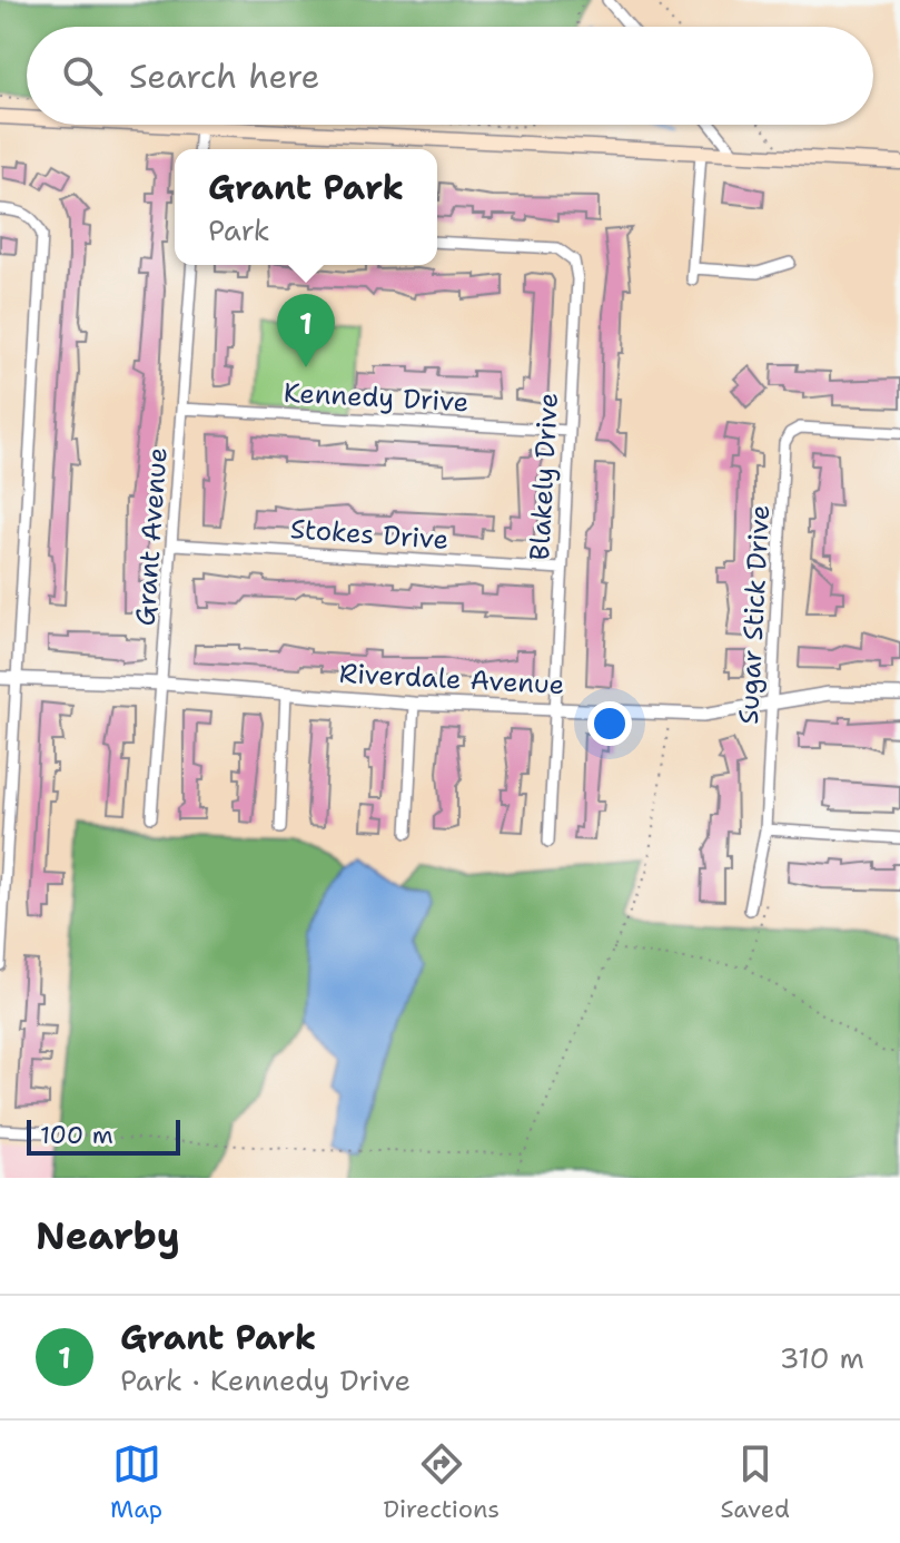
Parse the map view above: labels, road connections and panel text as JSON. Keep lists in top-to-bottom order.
{
  "streets": {
    "street": [
      "Kennedy Drive",
      "Blakely Drive",
      "Stokes Drive",
      "Grant Avenue",
      "Sugar Stick Drive",
      "Riverdale Avenue"
    ]
  },
  "crossings": [
    ["Kennedy Drive", "Blakely Drive"],
    ["Kennedy Drive", "Grant Avenue"],
    ["Blakely Drive", "Stokes Drive"],
    ["Blakely Drive", "Riverdale Avenue"],
    ["Stokes Drive", "Grant Avenue"],
    ["Grant Avenue", "Riverdale Avenue"],
    ["Sugar Stick Drive", "Riverdale Avenue"]
  ],
  "scale_bar": "100 m",
  "page": {
    "search": "Search here",
    "popup": ["Grant Park", "Park"],
    "pins": "1",
    "scale": "100 m",
    "heading": "Nearby",
    "list": [
      {
        "mark": "1",
        "name": "Grant Park",
        "note": "Park · Kennedy Drive",
        "value": "310 m"
      }
    ],
    "nav": ["Map", "Directions", "Saved"]
  }
}
